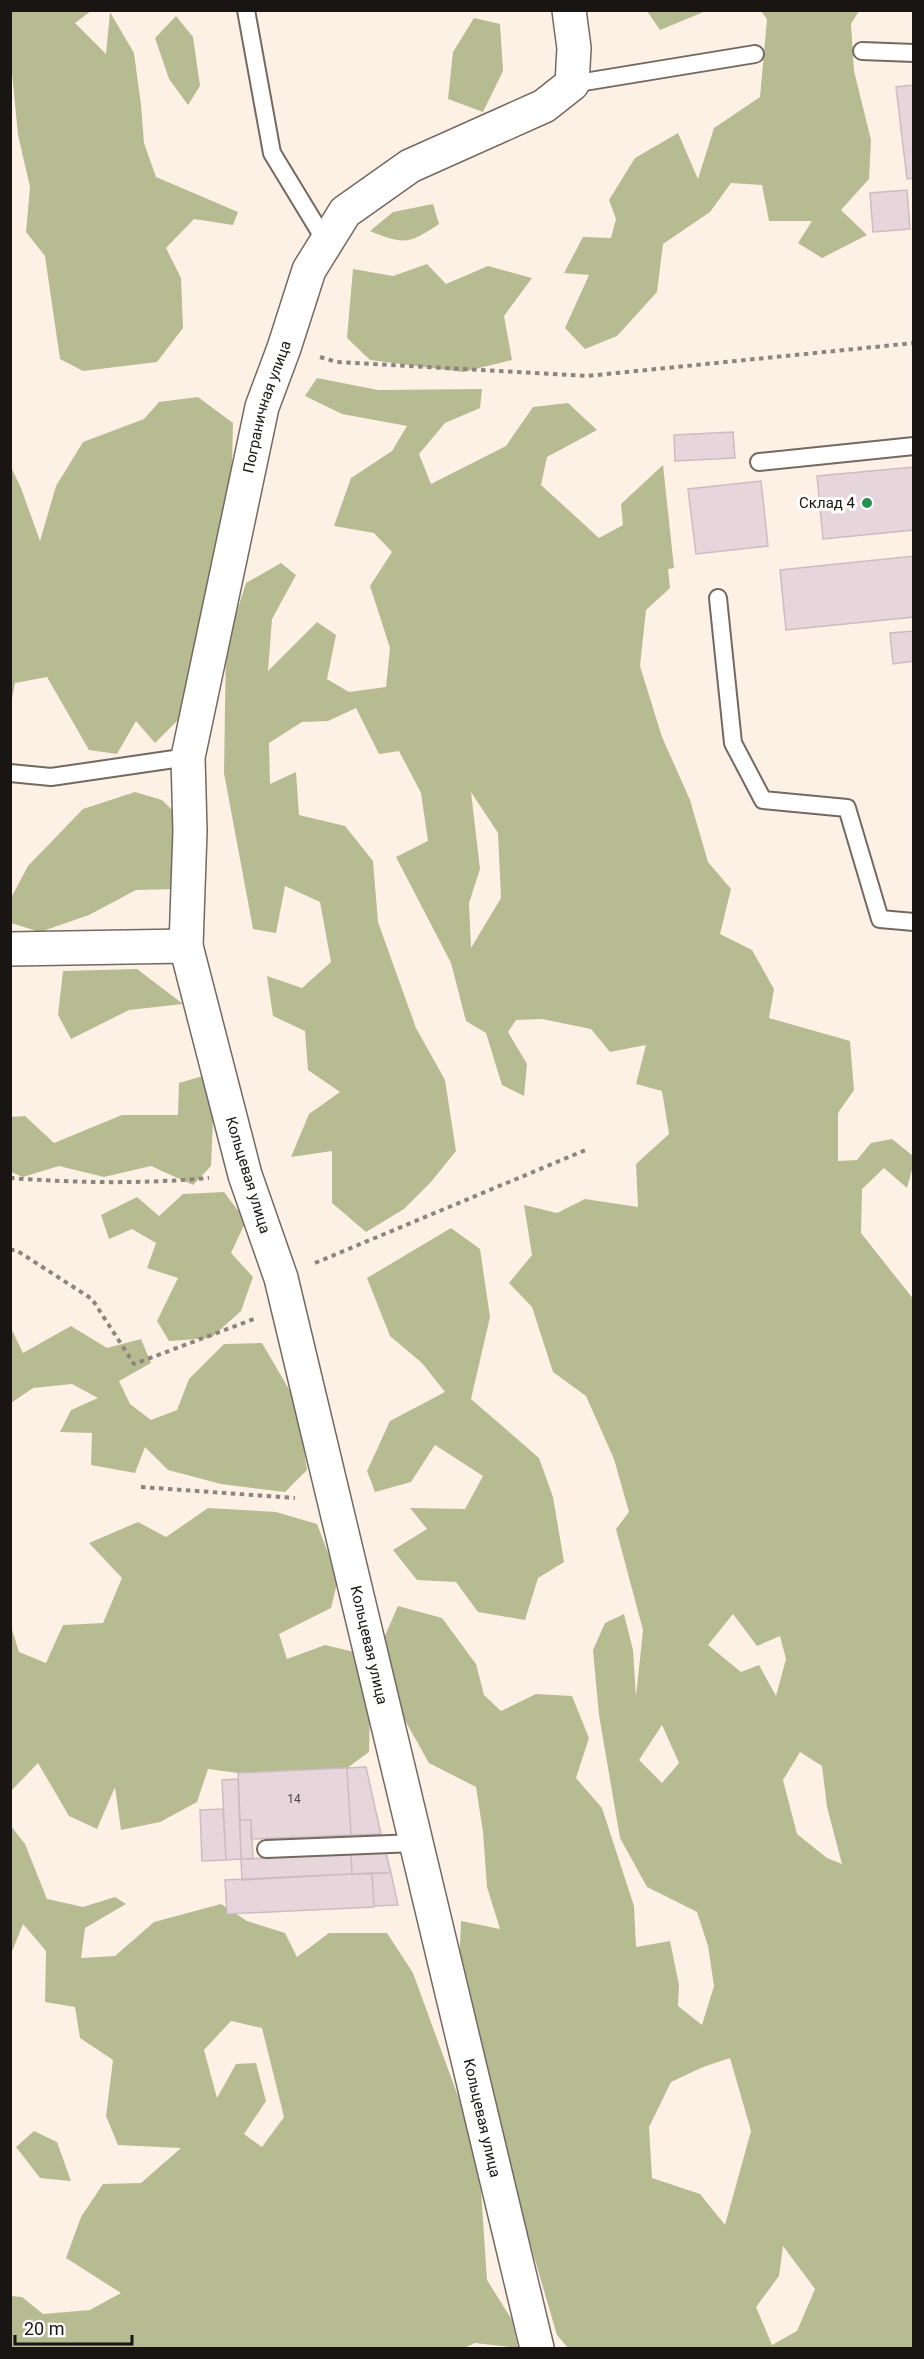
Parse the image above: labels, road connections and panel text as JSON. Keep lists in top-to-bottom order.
{
  "streets": {
    "street": ["Пограничная улица", "Кольцевая улица"]
  },
  "crossings": [
    ["Пограничная улица", "Кольцевая улица"]
  ],
  "places": ["Склад 4"],
  "house_numbers": ["14"],
  "scale_bar": "20 m"
}
